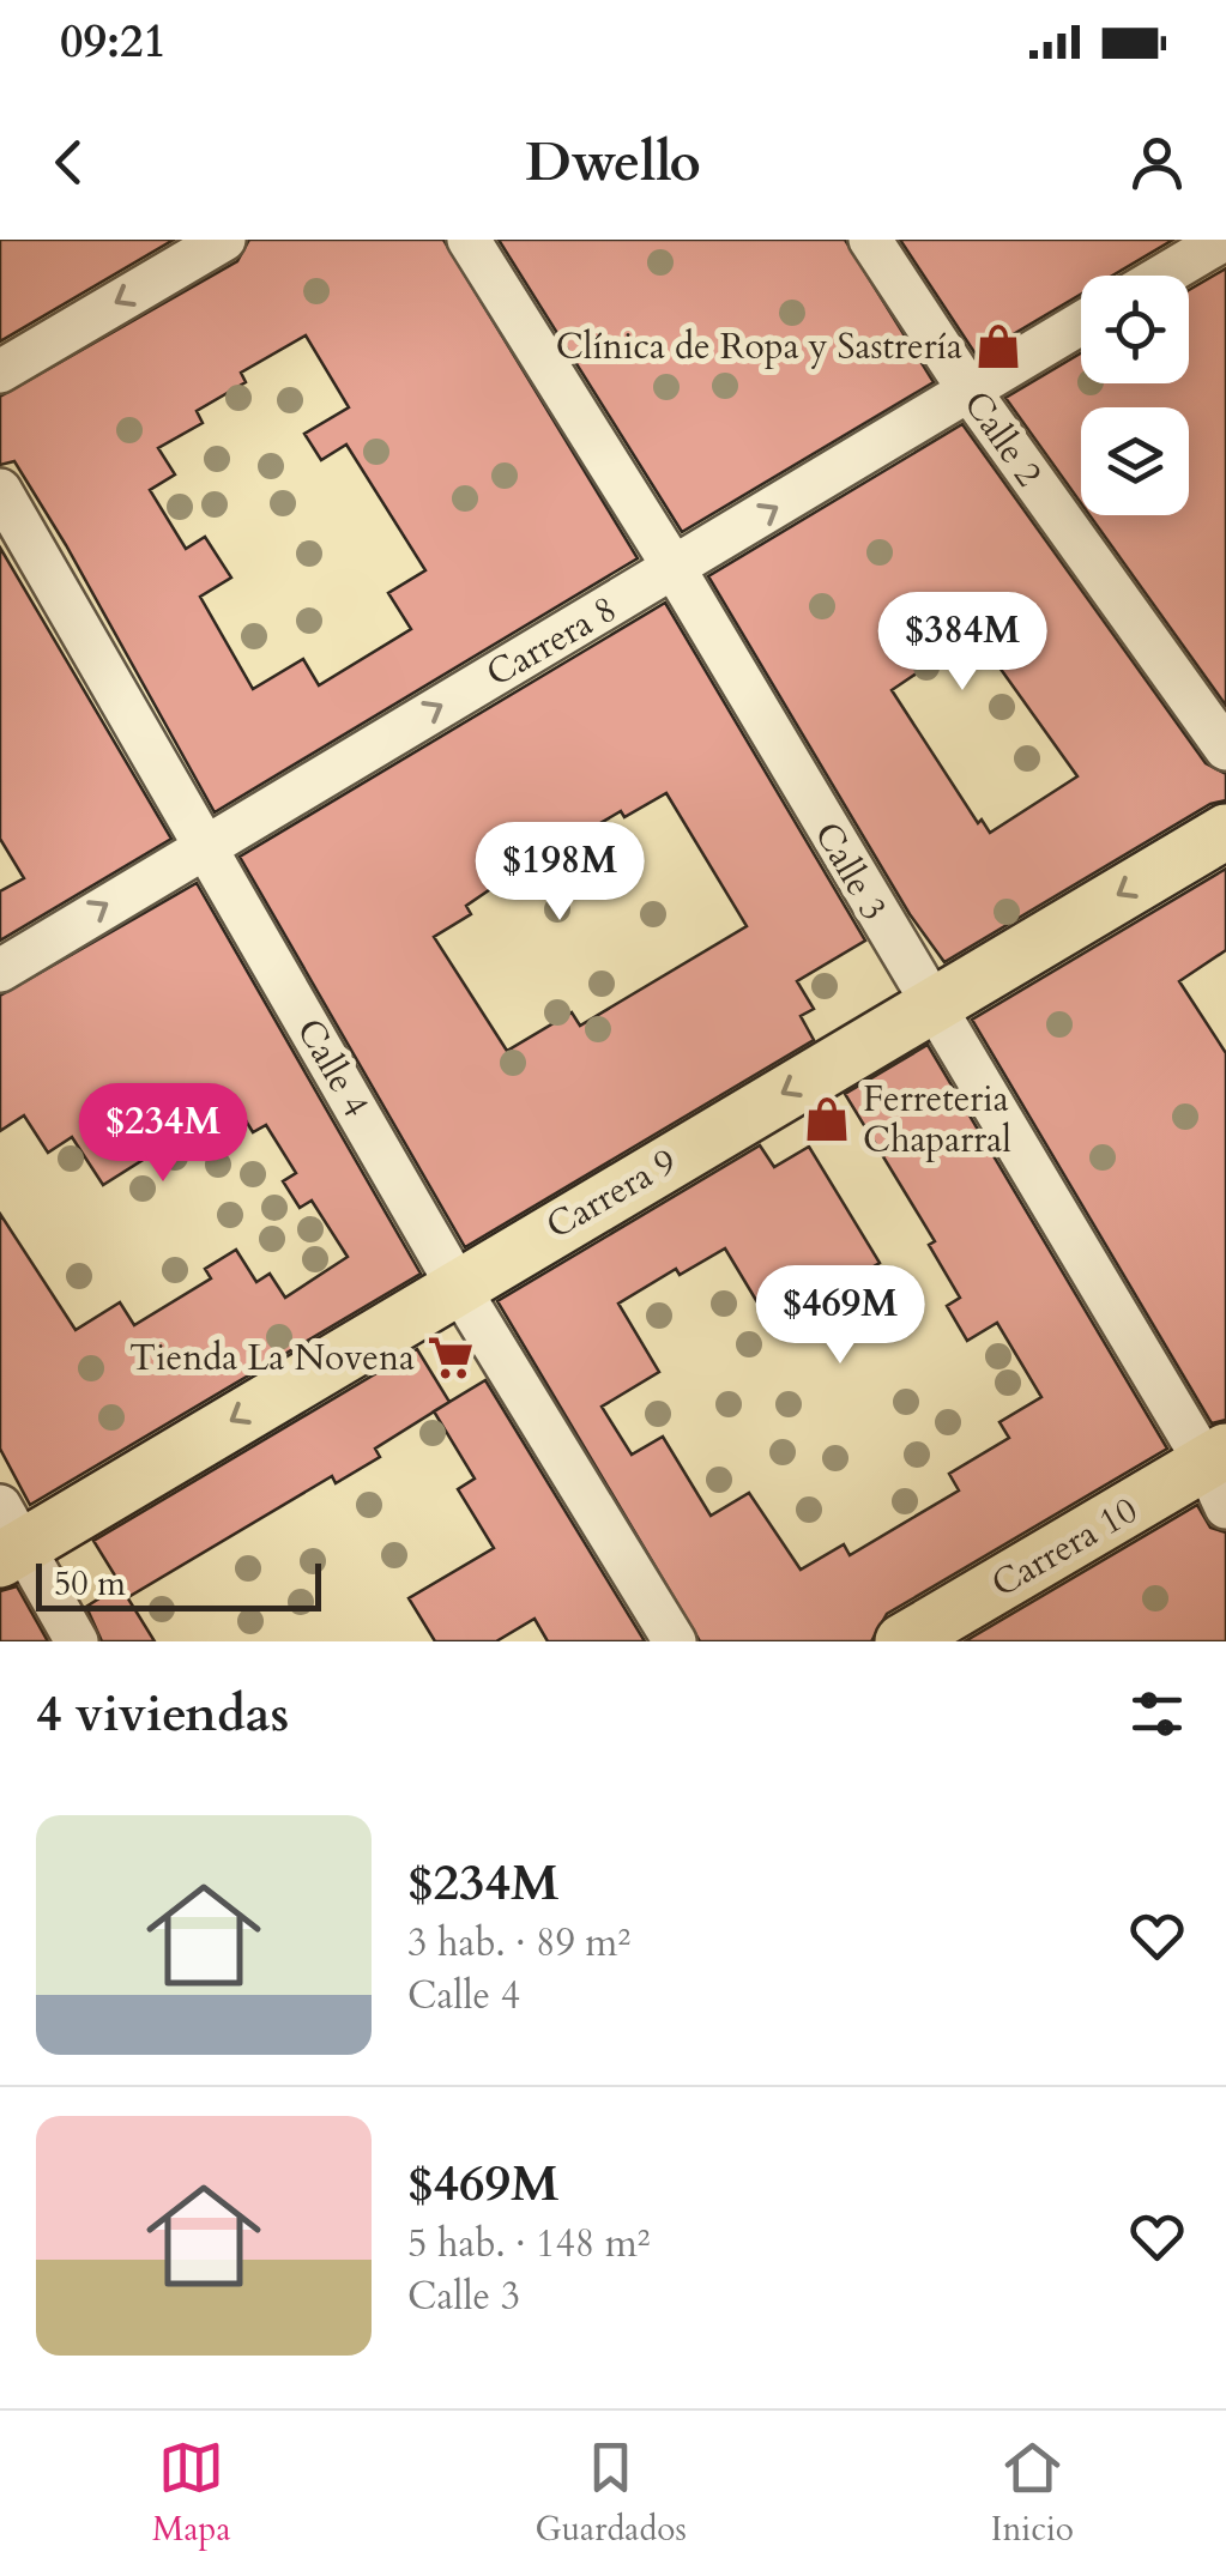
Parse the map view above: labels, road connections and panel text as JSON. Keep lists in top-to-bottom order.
{
  "streets": {
    "main road": ["Carrera 9", "Carrera 10"],
    "street": [
      "Calle 2",
      "Carrera 8",
      "Calle 3",
      "Calle 4"
    ]
  },
  "crossings": [
    ["Calle 2", "Carrera 8"],
    ["Carrera 8", "Calle 3"],
    ["Carrera 8", "Calle 4"],
    ["Calle 3", "Carrera 9"],
    ["Calle 3", "Carrera 10"],
    ["Calle 4", "Carrera 9"]
  ],
  "one_way": ["Carrera 8", "Carrera 9"],
  "places": {
    "shop": ["Clínica de Ropa y Sastrería", "Ferreteria Chaparral"],
    "supermarket": ["Tienda La Novena"]
  },
  "scale_bar": "50 m",
  "page": {
    "status": "09:21",
    "header": "Dwello",
    "price": [
      "$384M",
      "$198M",
      "$234M",
      "$469M"
    ],
    "scale": "50 m",
    "heading": "4 viviendas",
    "list": [
      {
        "name": "$234M",
        "note": "3 hab. · 89 m² · Calle 4"
      },
      {
        "name": "$469M",
        "note": "5 hab. · 148 m² · Calle 3"
      }
    ],
    "tabs": ["Mapa", "Guardados", "Inicio"]
  }
}
